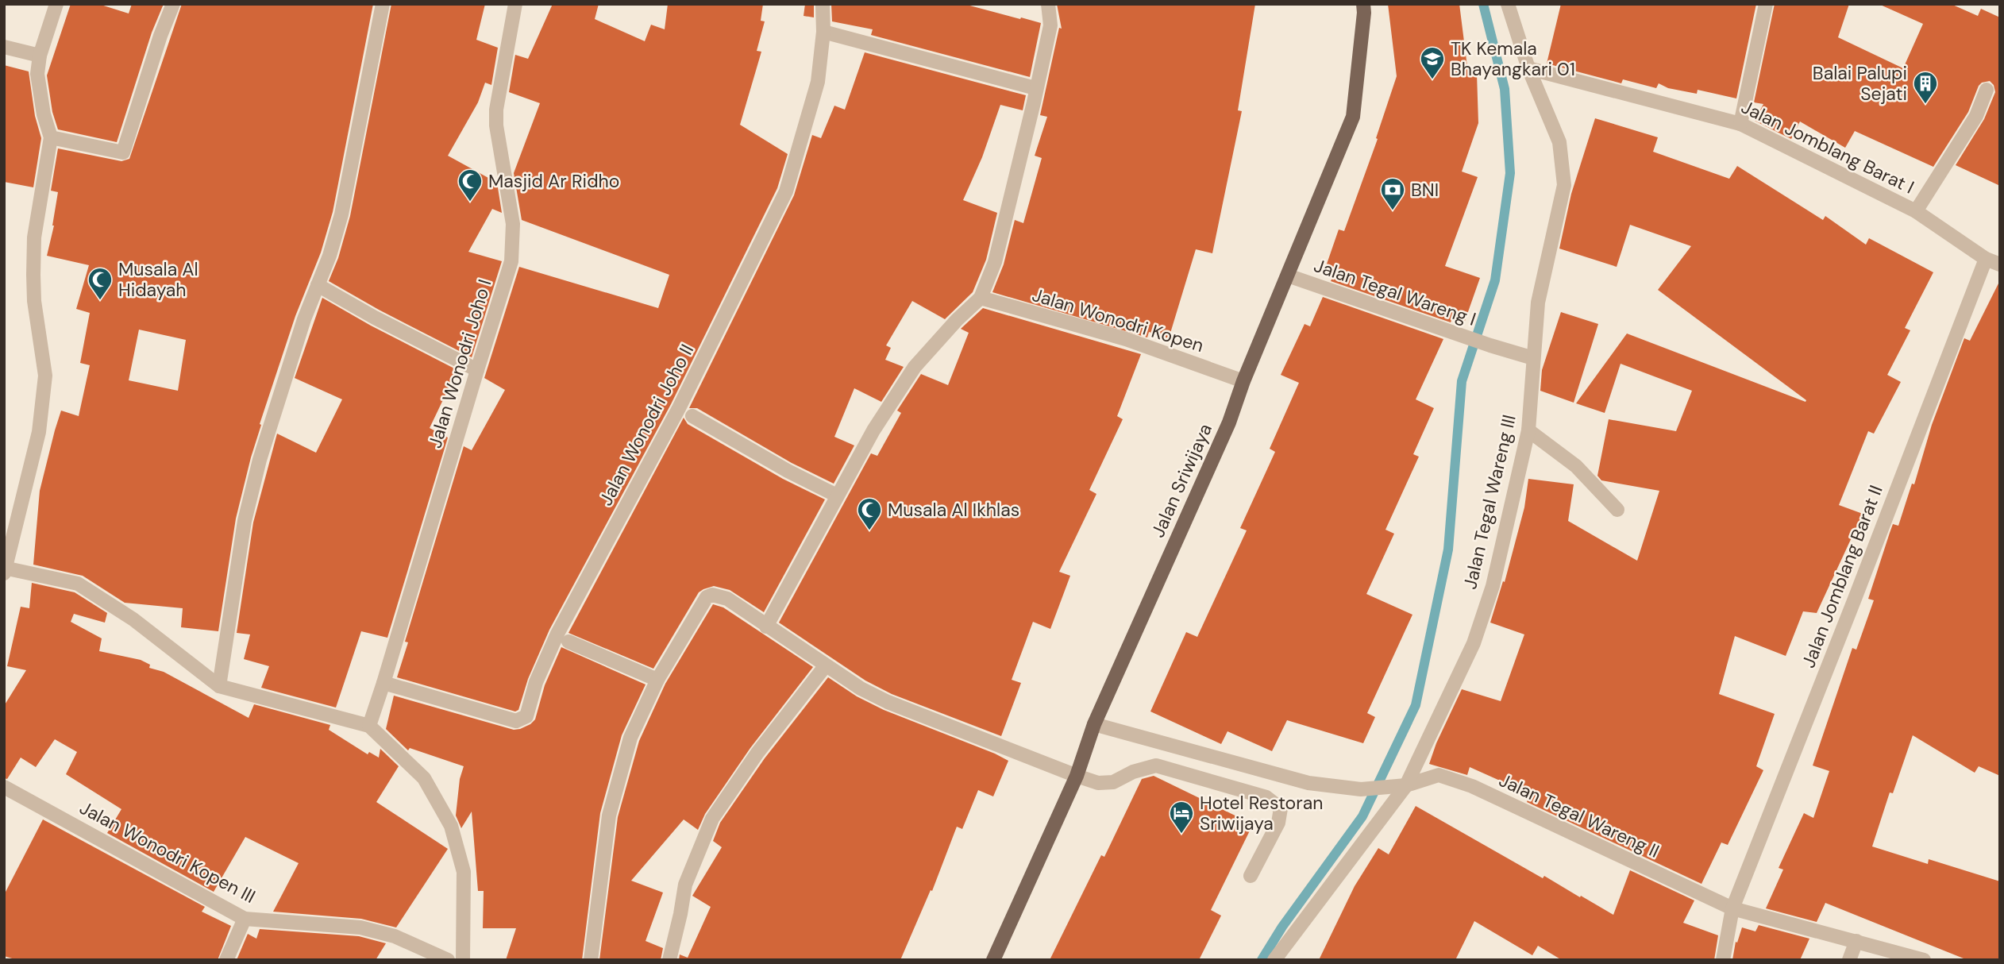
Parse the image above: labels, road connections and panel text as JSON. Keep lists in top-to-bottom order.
{
  "streets": {
    "main road": ["Jalan Sriwijaya"],
    "street": [
      "Jalan Jomblang Barat I",
      "Jalan Tegal Wareng I",
      "Jalan Wonodri Kopen",
      "Jalan Wonodri Joho I",
      "Jalan Wonodri Joho II",
      "Jalan Tegal Wareng III",
      "Jalan Jomblang Barat II",
      "Jalan Tegal Wareng II",
      "Jalan Wonodri Kopen III"
    ]
  },
  "crossings": [
    ["Jalan Jomblang Barat I", "Jalan Tegal Wareng III"],
    ["Jalan Jomblang Barat I", "Jalan Jomblang Barat II"],
    ["Jalan Tegal Wareng I", "Jalan Sriwijaya"],
    ["Jalan Tegal Wareng I", "Jalan Tegal Wareng III"],
    ["Jalan Wonodri Kopen", "Jalan Sriwijaya"],
    ["Jalan Wonodri Joho I", "Jalan Wonodri Joho II"],
    ["Jalan Sriwijaya", "Jalan Tegal Wareng II"],
    ["Jalan Tegal Wareng III", "Jalan Tegal Wareng II"],
    ["Jalan Jomblang Barat II", "Jalan Tegal Wareng II"]
  ],
  "places": {
    "school or university": ["TK Kemala Bhayangkari 01"],
    "building": ["Balai Palupi Sejati"],
    "mosque": ["Masjid Ar Ridho", "Musala Al Hidayah", "Musala Al Ikhlas"],
    "bank": ["BNI"],
    "hotel": ["Hotel Restoran Sriwijaya"]
  }
}
